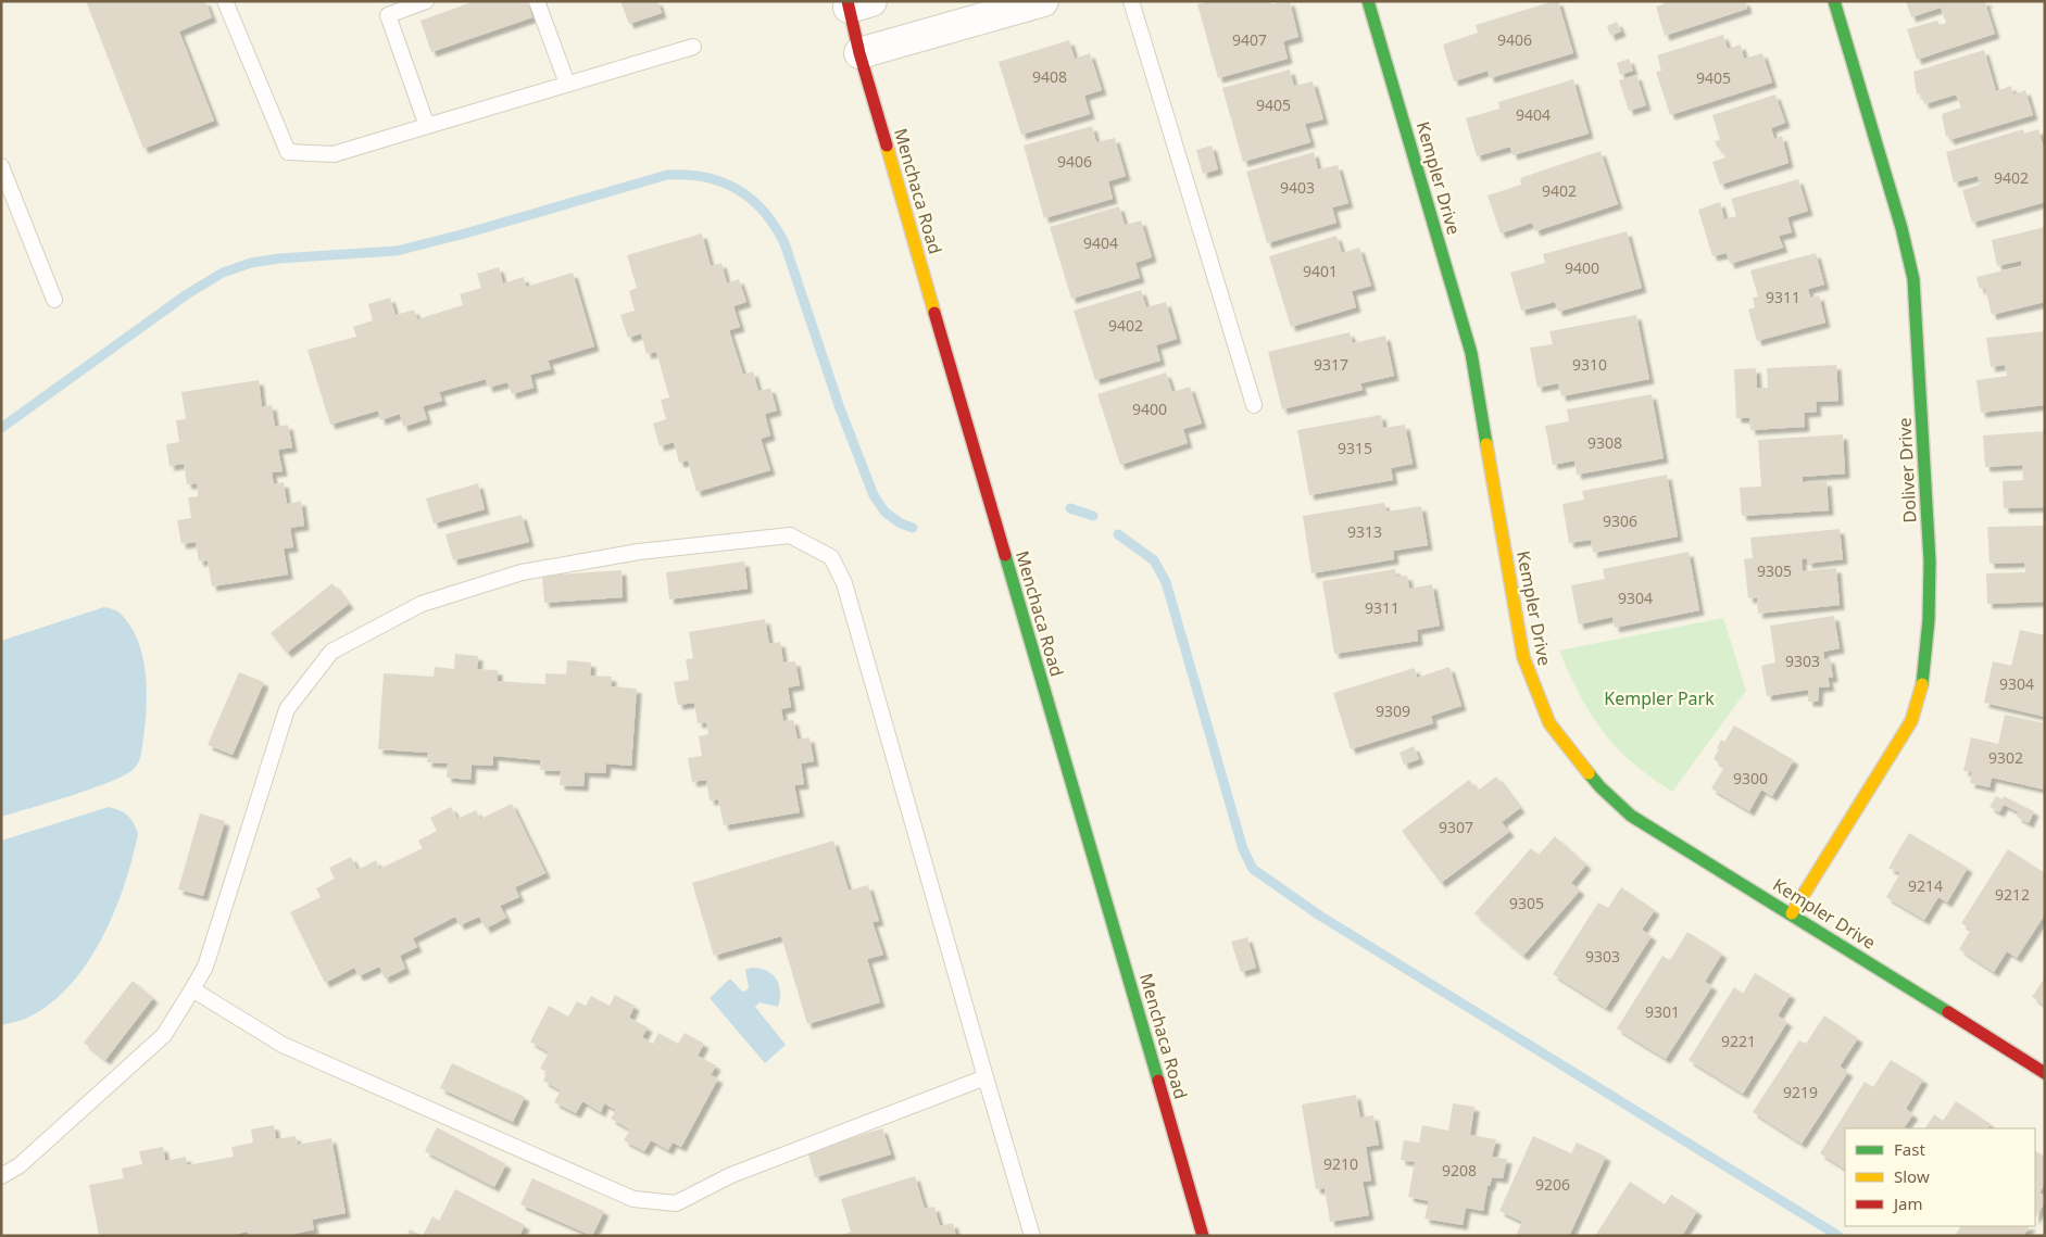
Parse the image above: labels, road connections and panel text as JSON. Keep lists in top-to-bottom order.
{
  "streets": {
    "street": ["Kempler Drive", "Menchaca Road", "Doliver Drive"]
  },
  "crossings": [
    ["Kempler Drive", "Doliver Drive"]
  ],
  "parks": ["Kempler Park"],
  "house_numbers": [
    "9407",
    "9406",
    "9408",
    "9405",
    "9405",
    "9404",
    "9406",
    "9402",
    "9403",
    "9402",
    "9404",
    "9400",
    "9401",
    "9311",
    "9402",
    "9317",
    "9310",
    "9400",
    "9308",
    "9315",
    "9306",
    "9313",
    "9305",
    "9304",
    "9311",
    "9303",
    "9304",
    "9309",
    "9302",
    "9300",
    "9307",
    "9214",
    "9212",
    "9305",
    "9303",
    "9301",
    "9221",
    "9219",
    "9210",
    "9208",
    "9206"
  ],
  "legend": ["Fast", "Slow", "Jam"]
}
